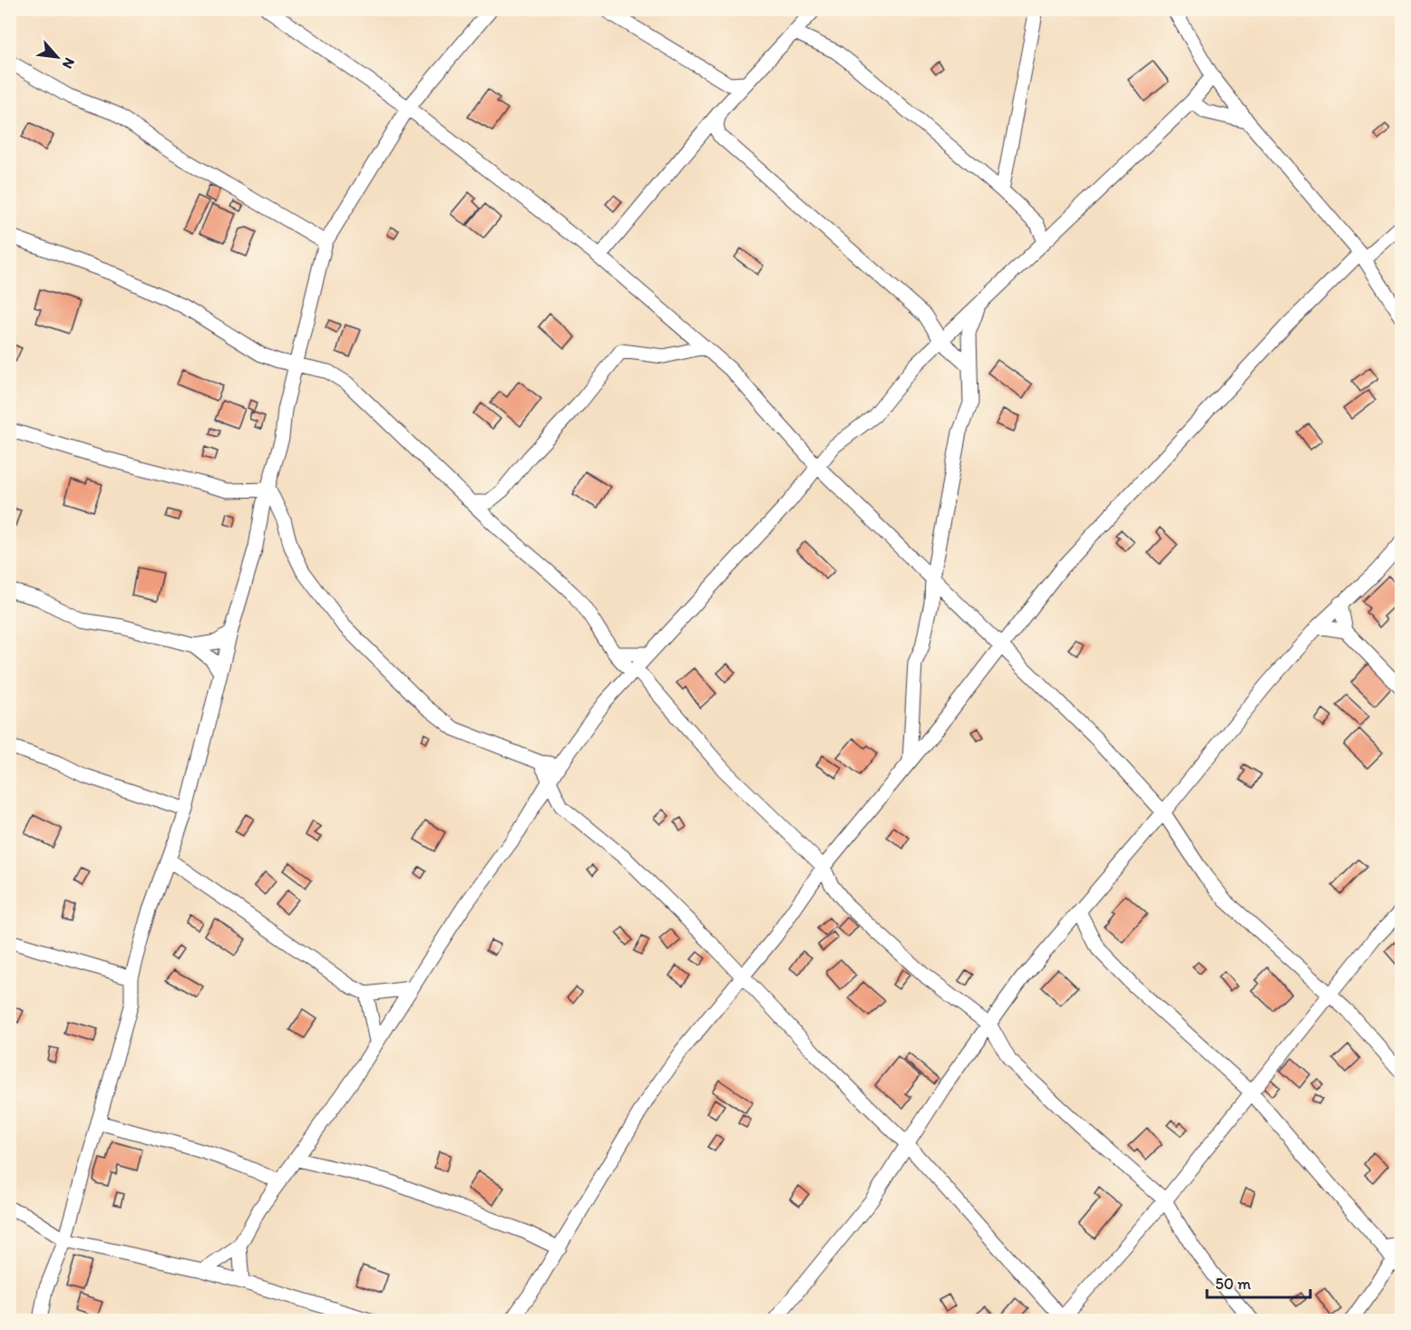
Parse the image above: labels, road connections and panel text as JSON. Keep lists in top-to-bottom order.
{
  "scale_bar": "50 m",
  "north": "bottom right"
}
